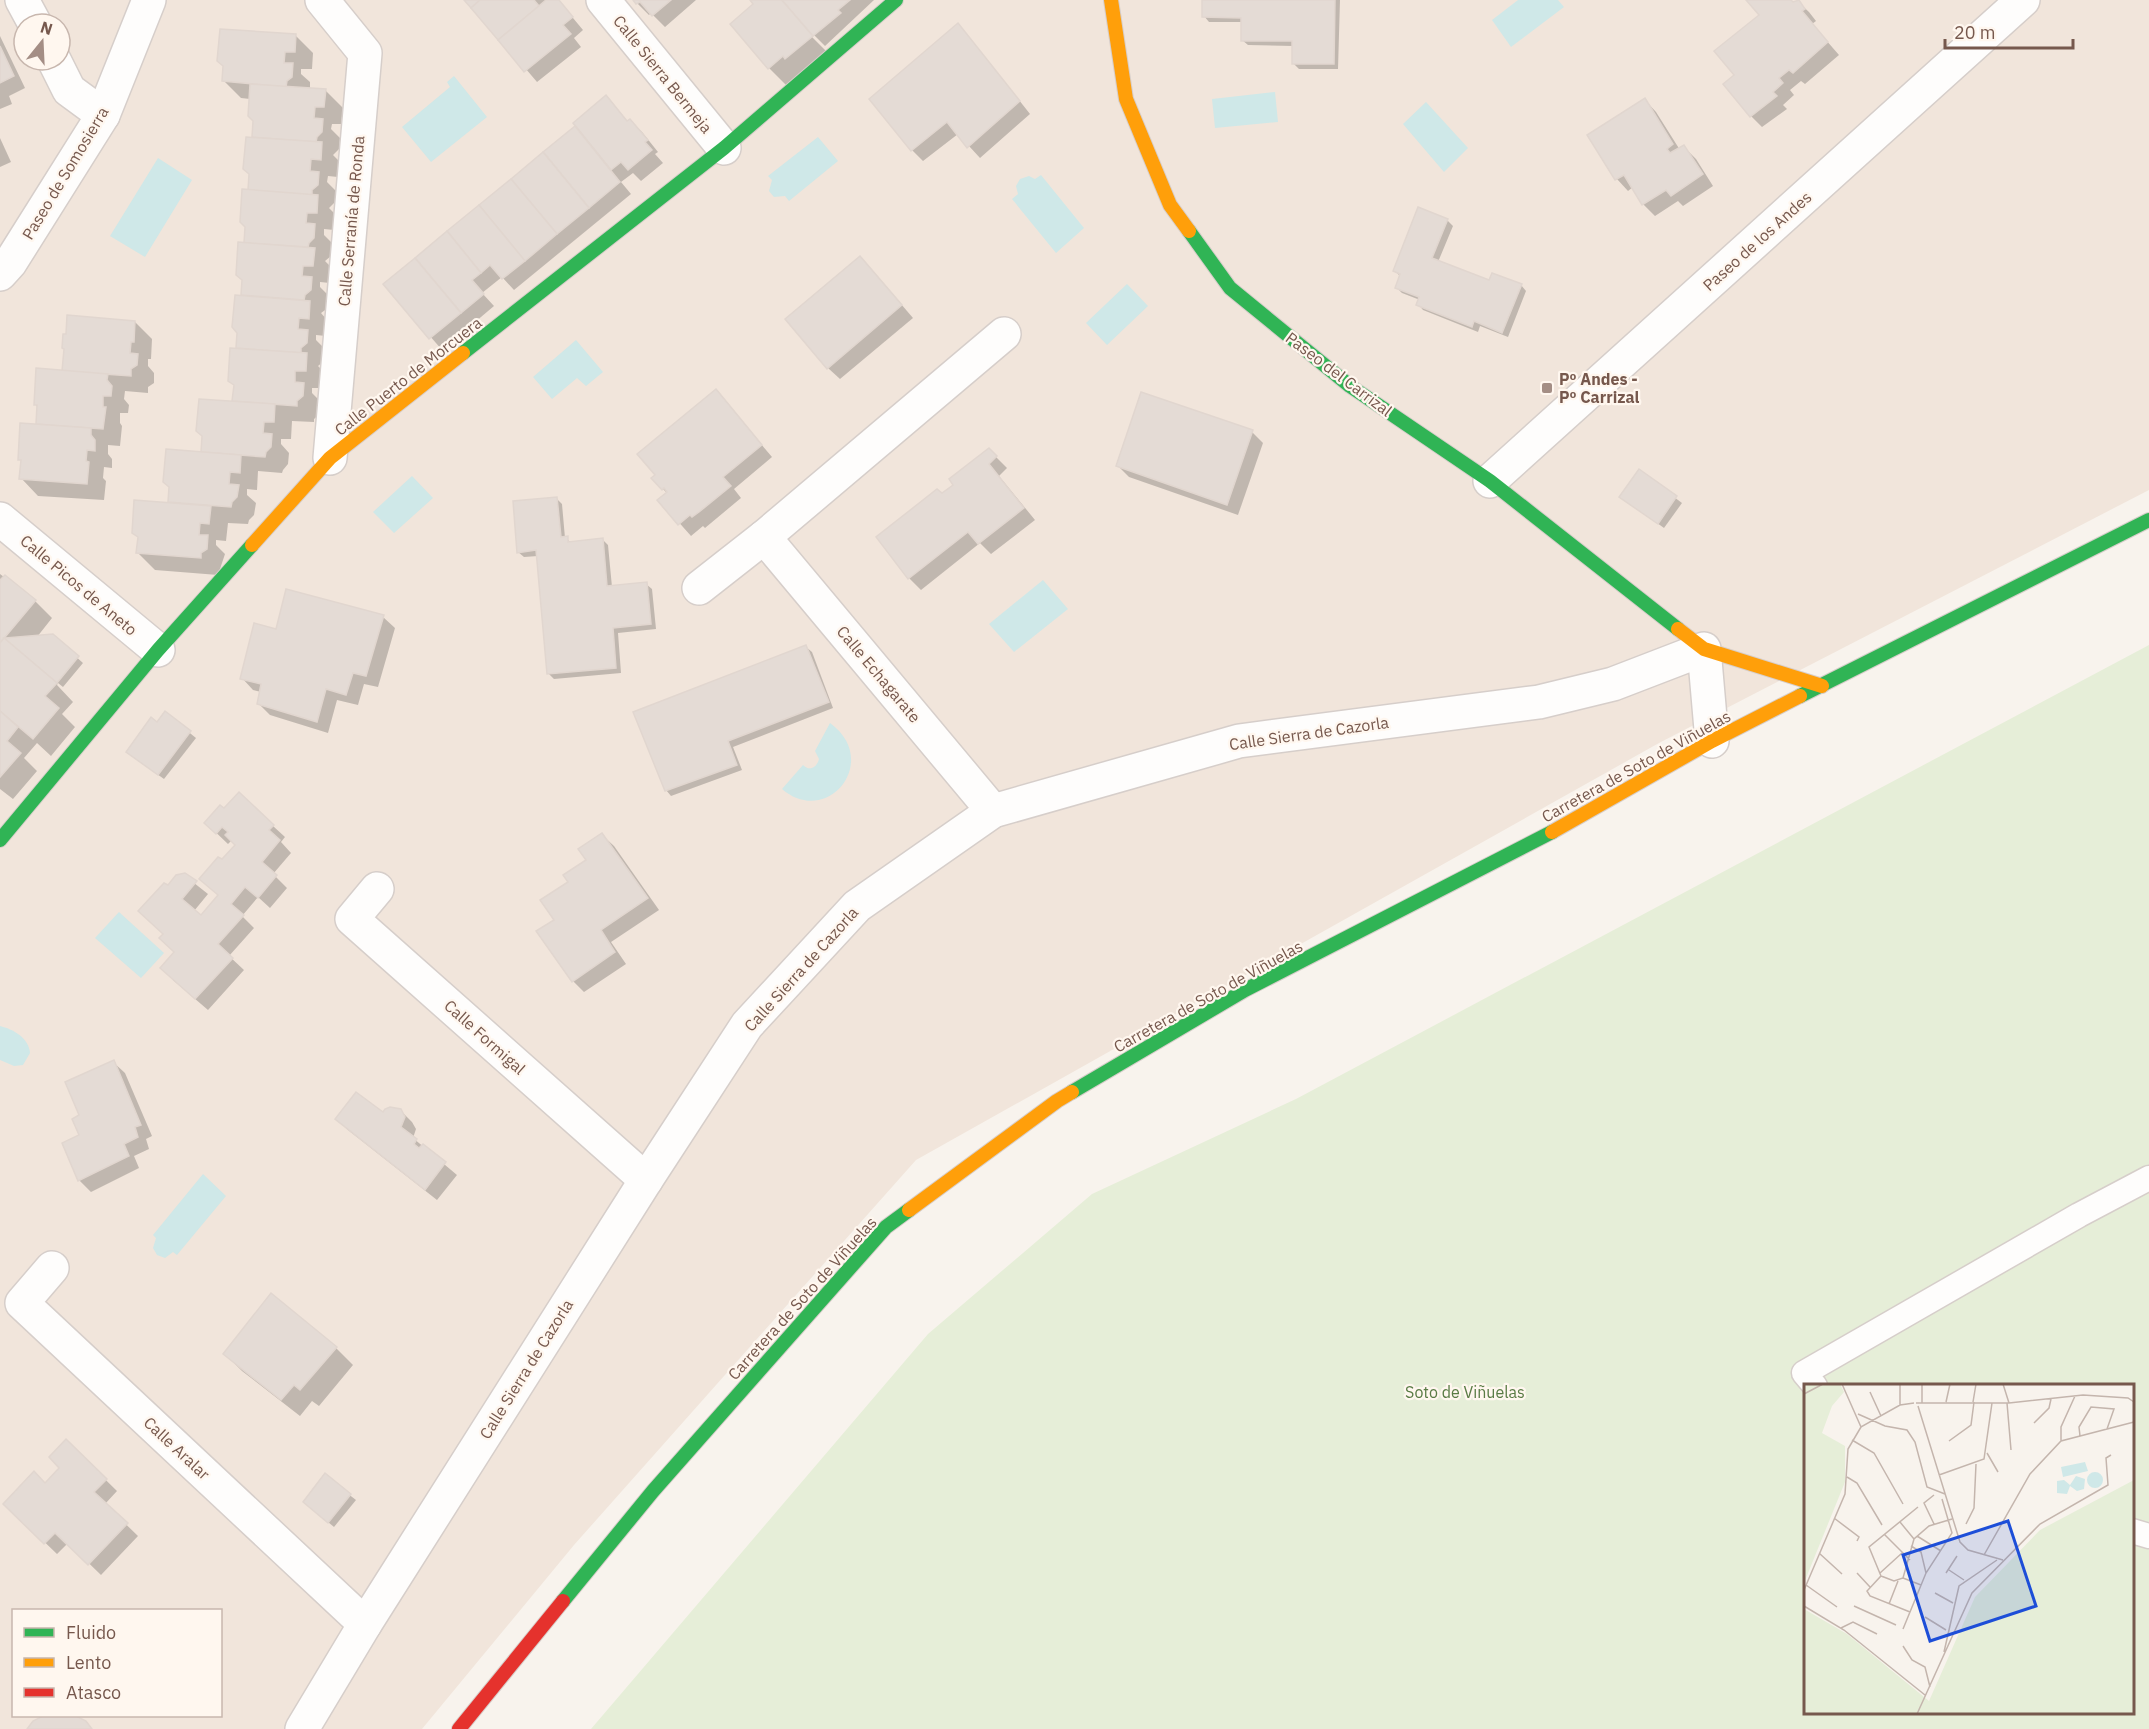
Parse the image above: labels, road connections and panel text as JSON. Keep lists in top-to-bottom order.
{
  "streets": {
    "street": [
      "Calle Sierra Bermeja",
      "Paseo de Somosierra",
      "Calle Serranía de Ronda",
      "Paseo de los Andes",
      "Paseo del Carrizal",
      "Calle Puerto de Morcuera",
      "Calle Picos de Aneto",
      "Calle Echagarate",
      "Calle Sierra de Cazorla",
      "Carretera de Soto de Viñuelas",
      "Calle Formigal",
      "Calle Aralar"
    ]
  },
  "crossings": [
    ["Calle Sierra Bermeja", "Calle Puerto de Morcuera"],
    ["Calle Serranía de Ronda", "Calle Puerto de Morcuera"],
    ["Paseo de los Andes", "Paseo del Carrizal"],
    ["Paseo del Carrizal", "Calle Sierra de Cazorla"],
    ["Paseo del Carrizal", "Carretera de Soto de Viñuelas"],
    ["Calle Puerto de Morcuera", "Calle Picos de Aneto"],
    ["Calle Echagarate", "Calle Sierra de Cazorla"],
    ["Calle Sierra de Cazorla", "Calle Formigal"],
    ["Calle Sierra de Cazorla", "Calle Aralar"]
  ],
  "parks": ["Soto de Viñuelas"],
  "places": {
    "transit": ["Pº Andes - Pº Carrizal"]
  },
  "legend": ["Fluido", "Lento", "Atasco"],
  "scale_bar": "20 m",
  "north": "top"
}
